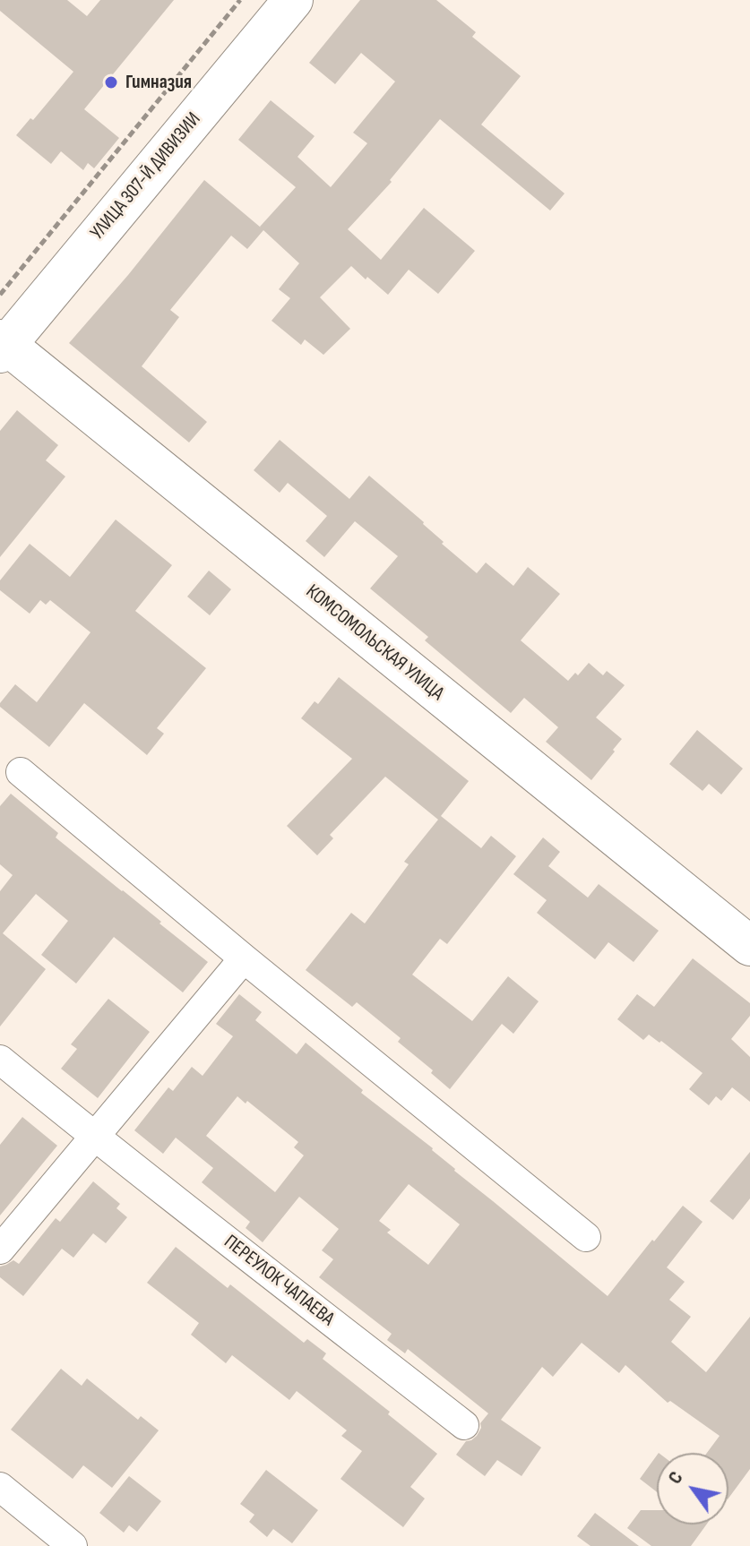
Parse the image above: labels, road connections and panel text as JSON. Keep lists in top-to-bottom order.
{
  "streets": {
    "street": ["УЛИЦА 307-Й ДИВИЗИИ", "КОМСОМОЛЬСКАЯ УЛИЦА", "ПЕРЕУЛОК ЧАПАЕВА"]
  },
  "crossings": [
    ["УЛИЦА 307-Й ДИВИЗИИ", "КОМСОМОЛЬСКАЯ УЛИЦА"]
  ],
  "places": ["Гимназия"],
  "north": "top left"
}
